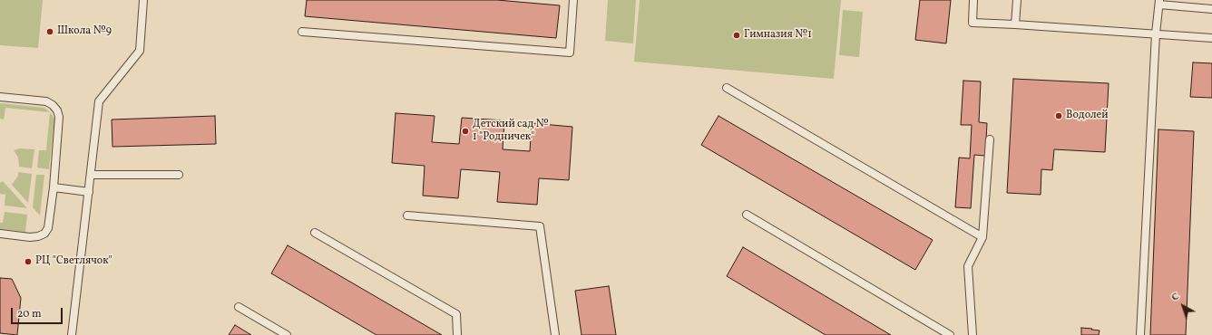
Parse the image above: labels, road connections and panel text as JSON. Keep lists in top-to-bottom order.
{
  "places": [
    "Школа №9",
    "Гимназия №1",
    "Водолей",
    "Детский сад № 1 \"Родничек\"",
    "РЦ \"Светлячок\""
  ],
  "scale_bar": "20 m",
  "north": "top left"
}
